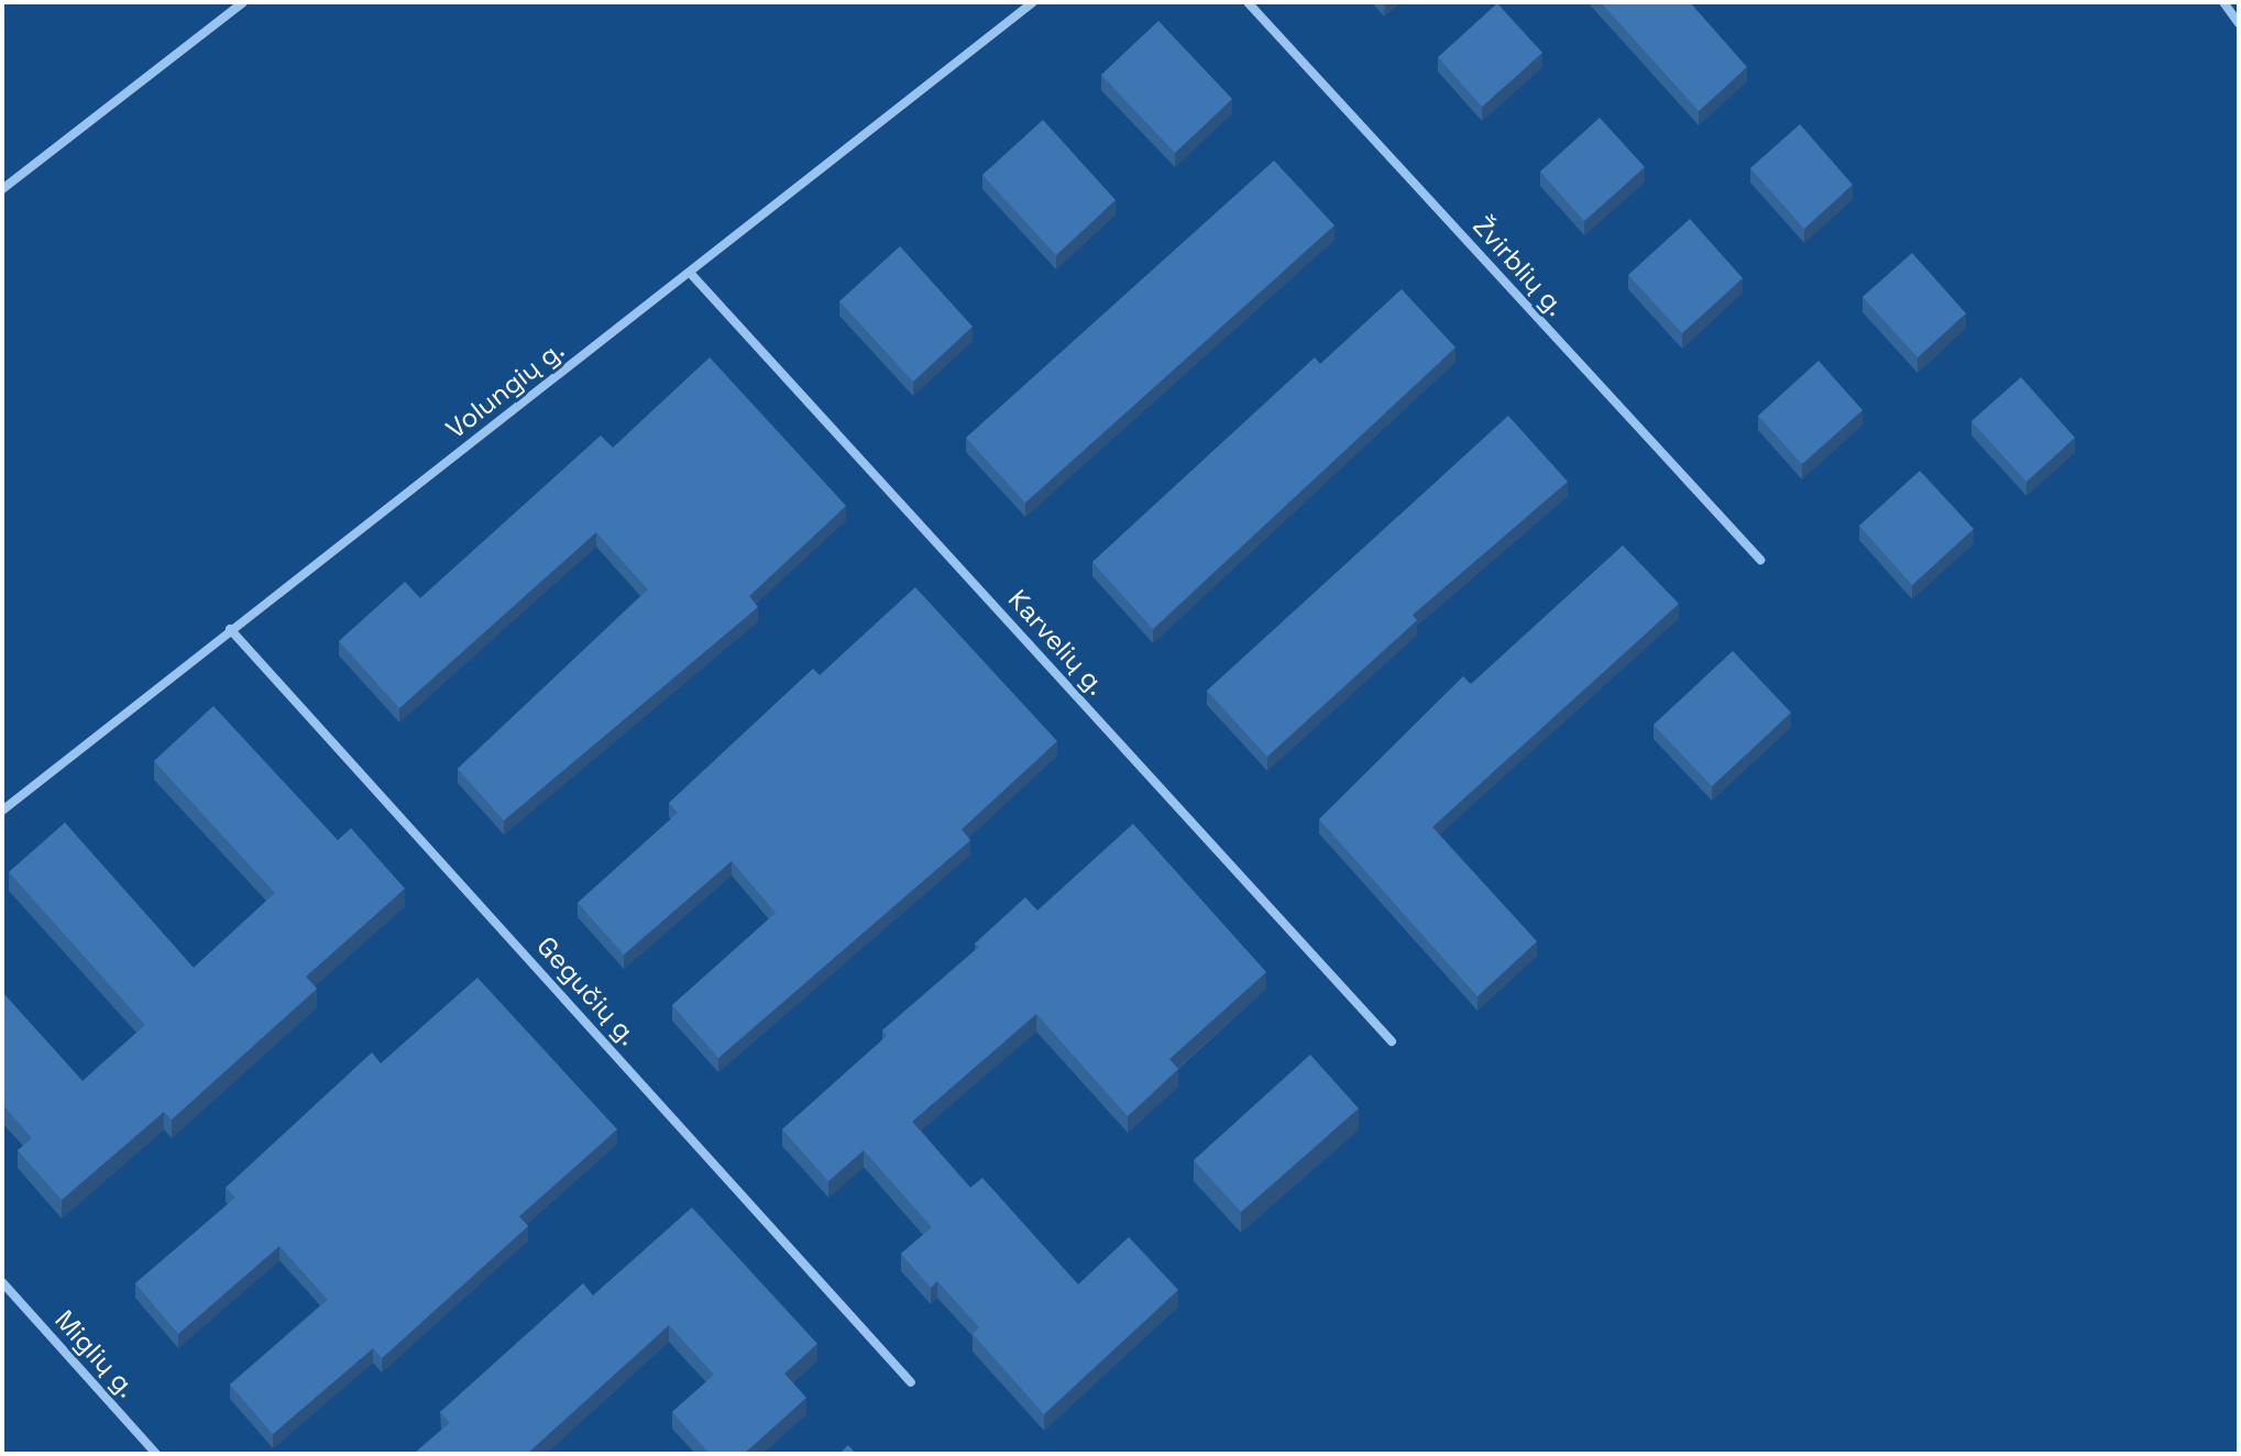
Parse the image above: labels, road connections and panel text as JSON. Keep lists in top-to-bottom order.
{
  "streets": {
    "street": [
      "Žvirblių g.",
      "Volungių g.",
      "Karvelių g.",
      "Gegučių g.",
      "Miglių g."
    ]
  },
  "crossings": [
    ["Volungių g.", "Karvelių g."],
    ["Volungių g.", "Gegučių g."]
  ]
}
